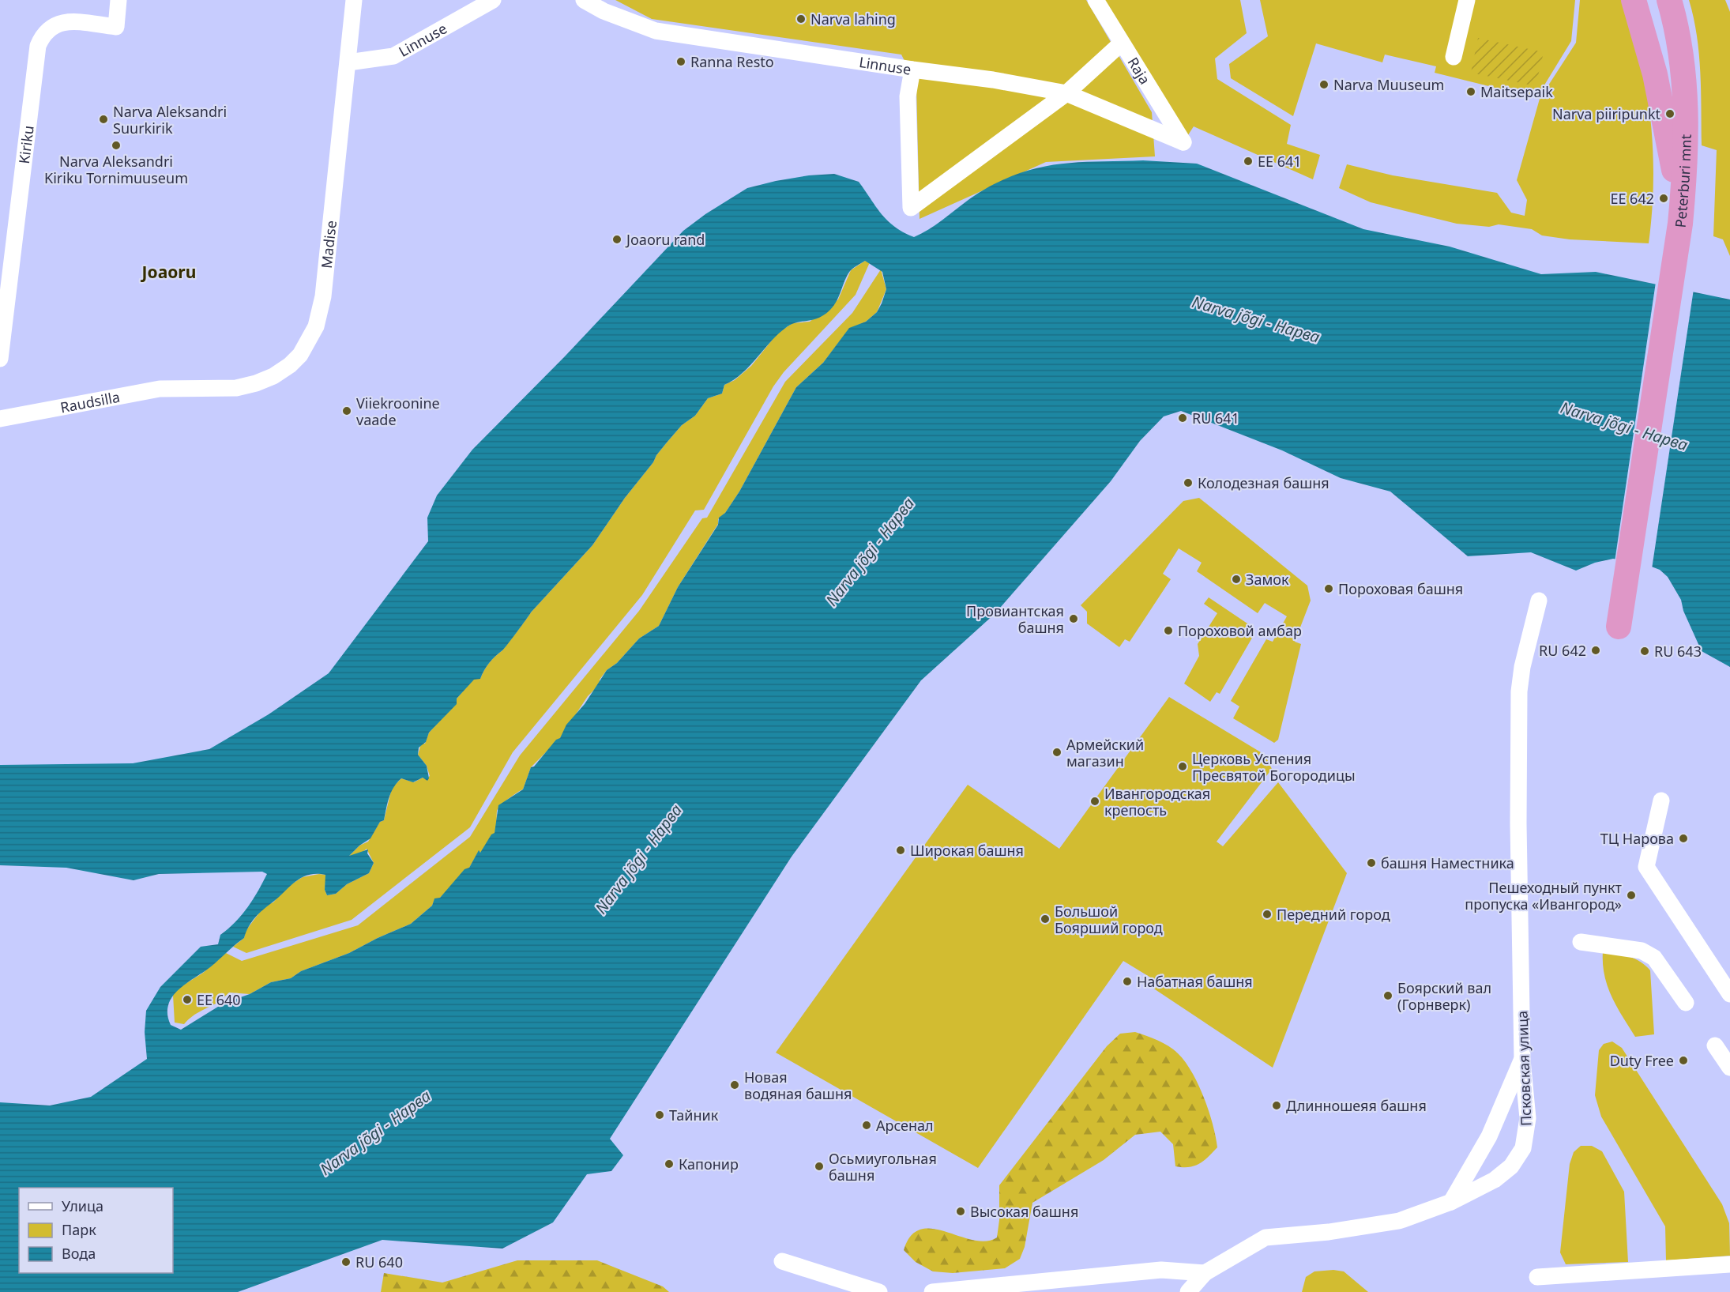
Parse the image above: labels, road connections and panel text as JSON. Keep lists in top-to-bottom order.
{
  "streets": {
    "highway": ["Peterburi mnt"],
    "street": [
      "Linnuse",
      "Raja",
      "Kiriku",
      "Madise",
      "Raudsilla",
      "Псковская улица"
    ]
  },
  "crossings": [
    ["Linnuse", "Raja"],
    ["Linnuse", "Madise"],
    ["Madise", "Raudsilla"]
  ],
  "districts": ["Joaoru"],
  "water": ["Narva jõgi - Нарва"],
  "places": [
    "Narva lahing",
    "Ranna Resto",
    "Narva Muuseum",
    "Maitsepaik",
    "Narva piiripunkt",
    "Narva Aleksandri Suurkirik",
    "Narva Aleksandri Kiriku Tornimuuseum",
    "EE 641",
    "EE 642",
    "Joaoru rand",
    "Viiekroonine vaade",
    "RU 641",
    "Колодезная башня",
    "Замок",
    "Пороховая башня",
    "Провиантская башня",
    "Пороховой амбар",
    "RU 642",
    "RU 643",
    "Армейский магазин",
    "Церковь Успения Пресвятой Богородицы",
    "Ивангородская крепость",
    "ТЦ Нарова",
    "Широкая башня",
    "башня Наместника",
    "Пешеходный пункт пропуска «Ивангород»",
    "Передний город",
    "Большой Боярший город",
    "Набатная башня",
    "Боярский вал (Горнверк)",
    "EE 640",
    "Duty Free",
    "Новая водяная башня",
    "Длинношеяя башня",
    "Тайник",
    "Арсенал",
    "Капонир",
    "Осьмиугольная башня",
    "Высокая башня",
    "RU 640"
  ],
  "legend": ["Улица", "Парк", "Вода"]
}
